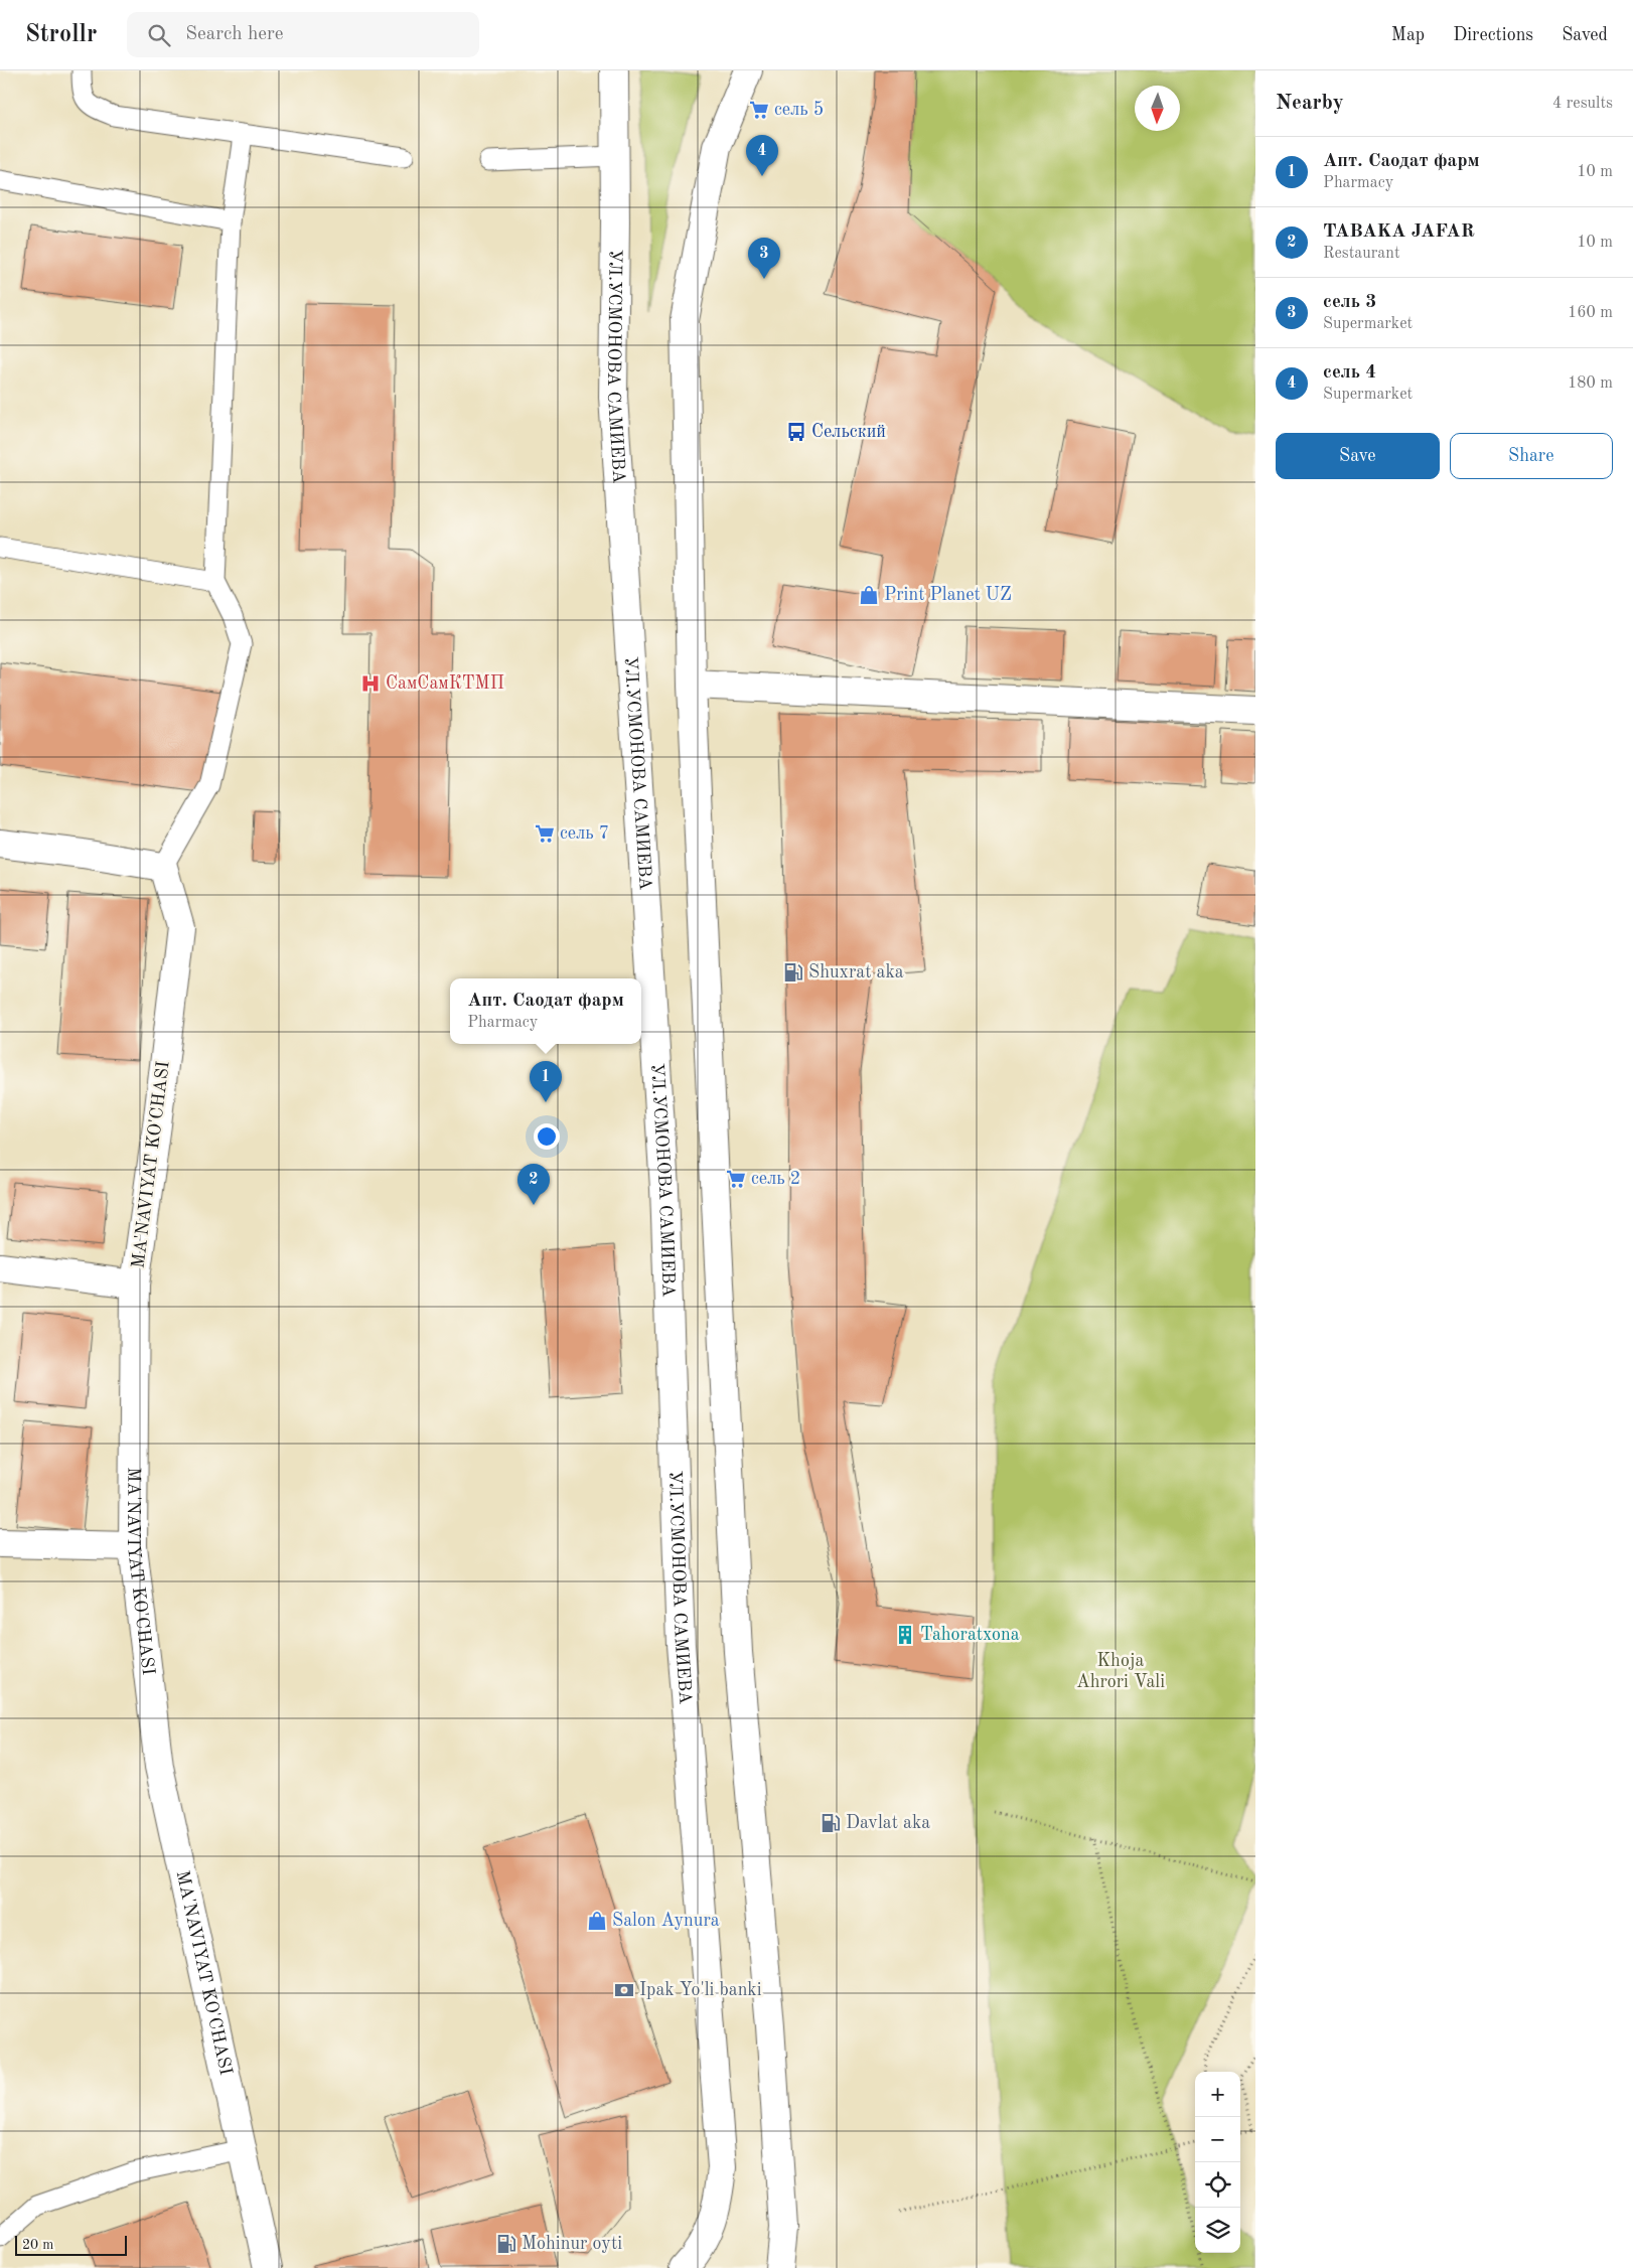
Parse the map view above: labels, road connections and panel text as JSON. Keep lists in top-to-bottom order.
{
  "streets": {
    "main road": ["УЛ.УСМОНОВА САМИЕВА", "MA'NAVIYAT KO'CHASI"]
  },
  "parks": ["Khoja Ahrori Vali"],
  "places": {
    "supermarket": ["сель 5", "сель 7", "сель 2"],
    "bus stop": ["Сельский"],
    "shop": ["Print Planet UZ", "Salon Aynura"],
    "hospital": ["СамСамКТМП"],
    "fuel station": ["Shuxrat aka", "Davlat aka", "Mohinur oyti"],
    "building": ["Tahoratxona"],
    "bank": ["Ipak Yo'li banki"]
  },
  "scale_bar": "20 m",
  "north": "bottom",
  "page": {
    "header": "Strollr",
    "search": "Search here",
    "nav": ["Map", "Directions", "Saved"],
    "heading": ["Nearby", "4 results"],
    "pins": [
      "4",
      "3",
      "1",
      "2"
    ],
    "list": [
      {
        "mark": "1",
        "name": "Апт. Саодат фарм",
        "note": "Pharmacy",
        "value": "10 m"
      },
      {
        "mark": "2",
        "name": "TABAKA JAFAR",
        "note": "Restaurant",
        "value": "10 m"
      },
      {
        "mark": "3",
        "name": "сель 3",
        "note": "Supermarket",
        "value": "160 m"
      },
      {
        "mark": "4",
        "name": "сель 4",
        "note": "Supermarket",
        "value": "180 m"
      }
    ],
    "buttons": ["Save", "Share"],
    "popup": ["Апт. Саодат фарм", "Pharmacy"],
    "map_buttons": ["+", "−"],
    "scale": "20 m"
  }
}
